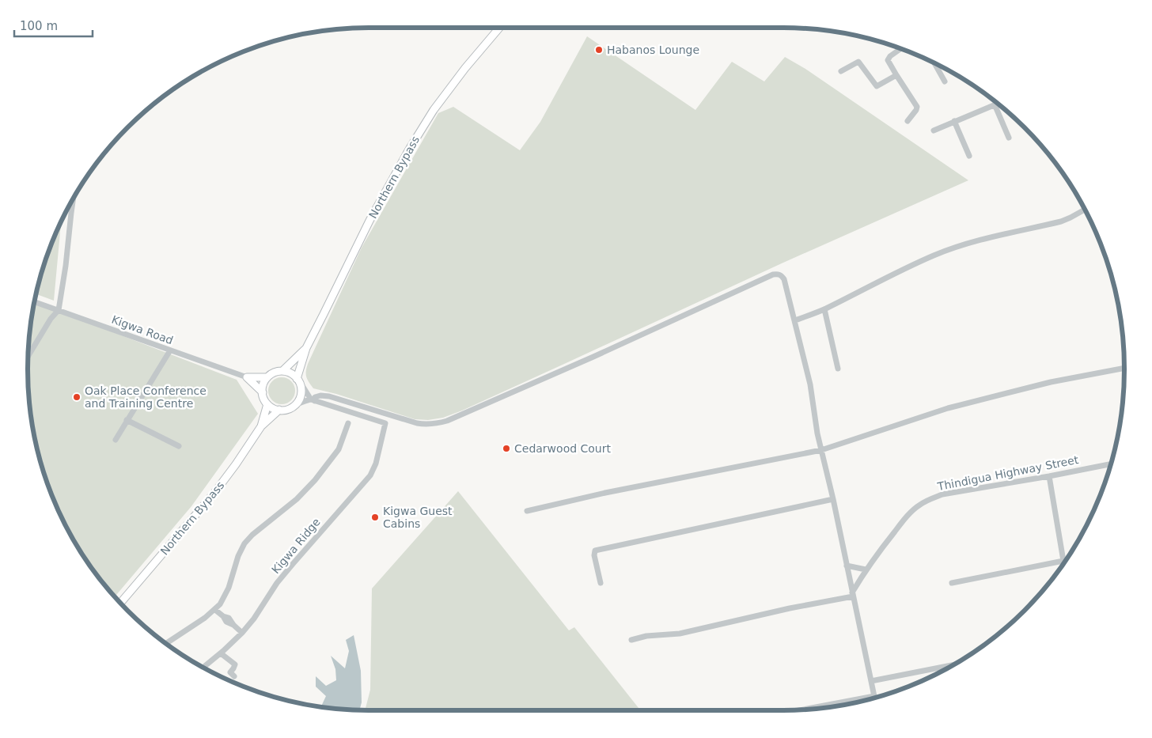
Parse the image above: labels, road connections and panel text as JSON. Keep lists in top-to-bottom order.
{
  "streets": {
    "main road": ["Northern Bypass"],
    "street": ["Kigwa Road", "Thindigua Highway Street", "Kigwa Ridge"]
  },
  "places": [
    "Habanos Lounge",
    "Oak Place Conference and Training Centre",
    "Cedarwood Court",
    "Kigwa Guest Cabins"
  ],
  "scale_bar": "100 m"
}
